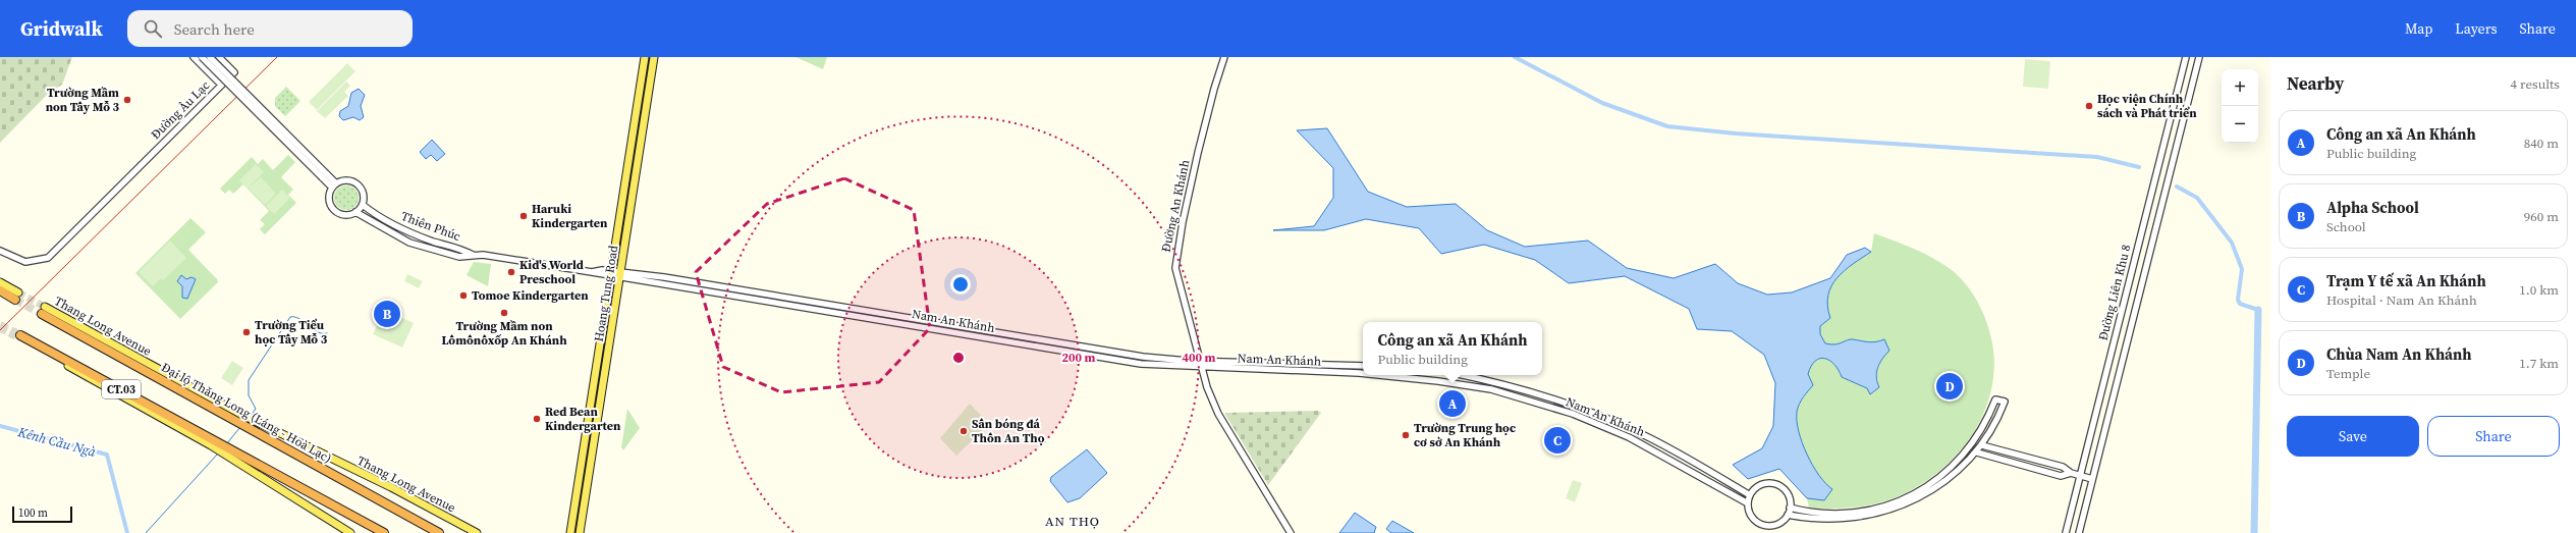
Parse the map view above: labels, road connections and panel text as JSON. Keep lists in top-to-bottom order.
{
  "streets": {
    "highway": ["CT.03", "Đại lộ Thăng Long (Láng - Hoà Lạc)"],
    "main road": ["Hoang Tung Road", "Thang Long Avenue"],
    "street": [
      "Đường Âu Lạc",
      "Đường An Khánh",
      "Thiên Phúc",
      "Đường Liên Khu 8",
      "Nam An Khánh"
    ]
  },
  "crossings": [
    ["Đường An Khánh", "Nam An Khánh"],
    ["Thiên Phúc", "Hoang Tung Road"],
    ["Thiên Phúc", "Nam An Khánh"],
    ["Hoang Tung Road", "Nam An Khánh"],
    ["Thang Long Avenue", "Đại lộ Thăng Long (Láng - Hoà Lạc)"]
  ],
  "districts": ["AN THỌ"],
  "water": ["Kênh Cầu Ngà"],
  "places": [
    "Trường Mầm non Tây Mỗ 3",
    "Học viện Chính sách và Phát triển",
    "Haruki Kindergarten",
    "Kid's World Preschool",
    "Tomoe Kindergarten",
    "Trường Mầm non Lômônôxốp An Khánh",
    "Trường Tiểu học Tây Mỗ 3",
    "Red Bean Kindergarten",
    "Sân bóng đá Thôn An Thọ",
    "Trường Trung học cơ sở An Khánh"
  ],
  "scale_bar": "100 m",
  "page": {
    "header": "Gridwalk",
    "search": "Search here",
    "nav": ["Map", "Layers", "Share"],
    "heading": ["Nearby", "4 results"],
    "map_buttons": ["+", "−"],
    "list": [
      {
        "mark": "A",
        "name": "Công an xã An Khánh",
        "note": "Public building",
        "value": "840 m"
      },
      {
        "mark": "B",
        "name": "Alpha School",
        "note": "School",
        "value": "960 m"
      },
      {
        "mark": "C",
        "name": "Trạm Y tế xã An Khánh",
        "note": "Hospital · Nam An Khánh",
        "value": "1.0 km"
      },
      {
        "mark": "D",
        "name": "Chùa Nam An Khánh",
        "note": "Temple",
        "value": "1.7 km"
      }
    ],
    "pins": [
      "B",
      "D",
      "A",
      "C"
    ],
    "popup": ["Công an xã An Khánh", "Public building"],
    "buttons": ["Save", "Share"],
    "scale": "100 m"
  },
  "rings": ["200 m", "400 m"]
}
